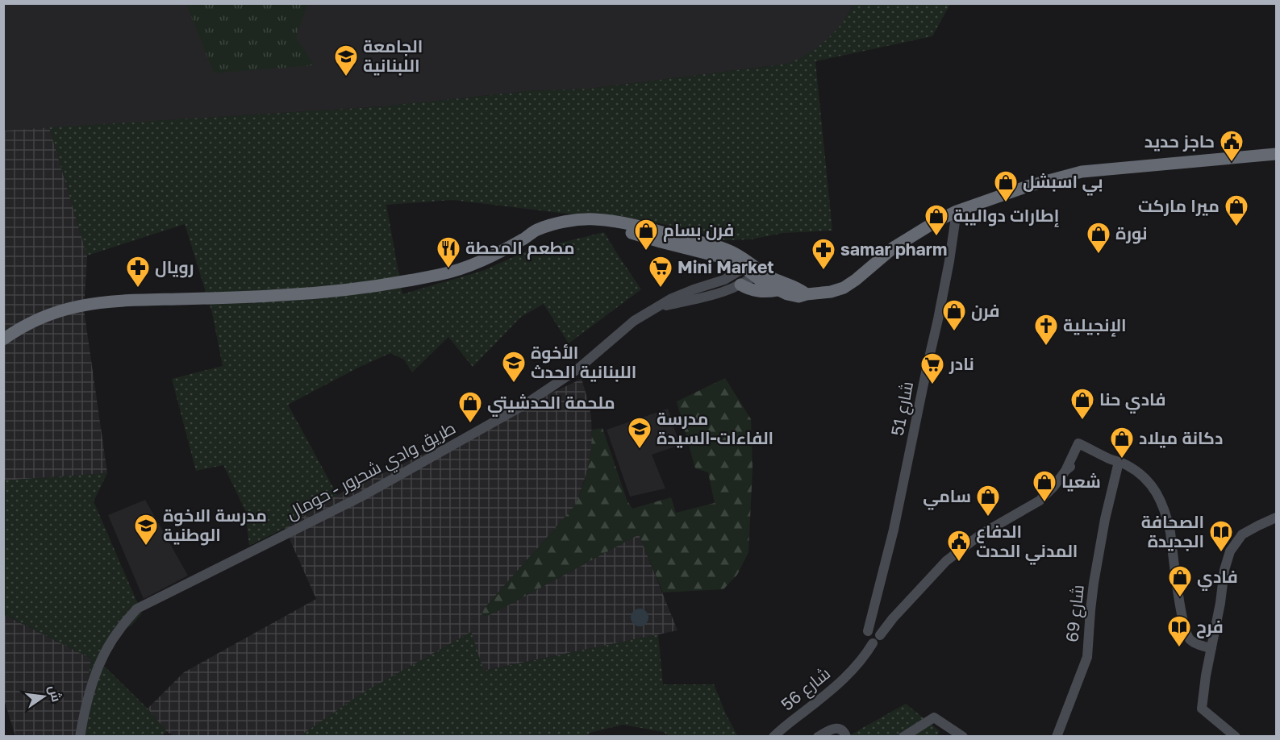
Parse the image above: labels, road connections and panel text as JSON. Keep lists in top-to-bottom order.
{
  "streets": {
    "street": [
      "شارع 51",
      "طريق وادي شحرور - حومال",
      "شارع 69",
      "شارع 56"
    ]
  },
  "crossings": [
    ["شارع 51", "شارع 56"]
  ],
  "places": {
    "school or university": [
      "الجامعة اللبنانية",
      "الأخوة اللبنانية الحدث",
      "مدرسة الفاءات-السيدة",
      "مدرسة الاخوة الوطنية"
    ],
    "public building": ["حاجز حديد", "الدفاع المدني الحدت"],
    "shop": [
      "بي اسبشل",
      "ميرا ماركت",
      "إطارات دواليبة",
      "فرن بسام",
      "نورة",
      "فرن",
      "فادي حنا",
      "ملحمة الحدشيتي",
      "دكانة ميلاد",
      "شعيا",
      "سامي",
      "فادي"
    ],
    "restaurant": ["مطعم المحطة"],
    "pharmacy": ["samar pharm", "رويال"],
    "supermarket": ["Mini Market", "نادر"],
    "church": ["الإنجيلية"],
    "library": ["الصحافة الجديدة", "فرح"]
  },
  "north": "right"
}
